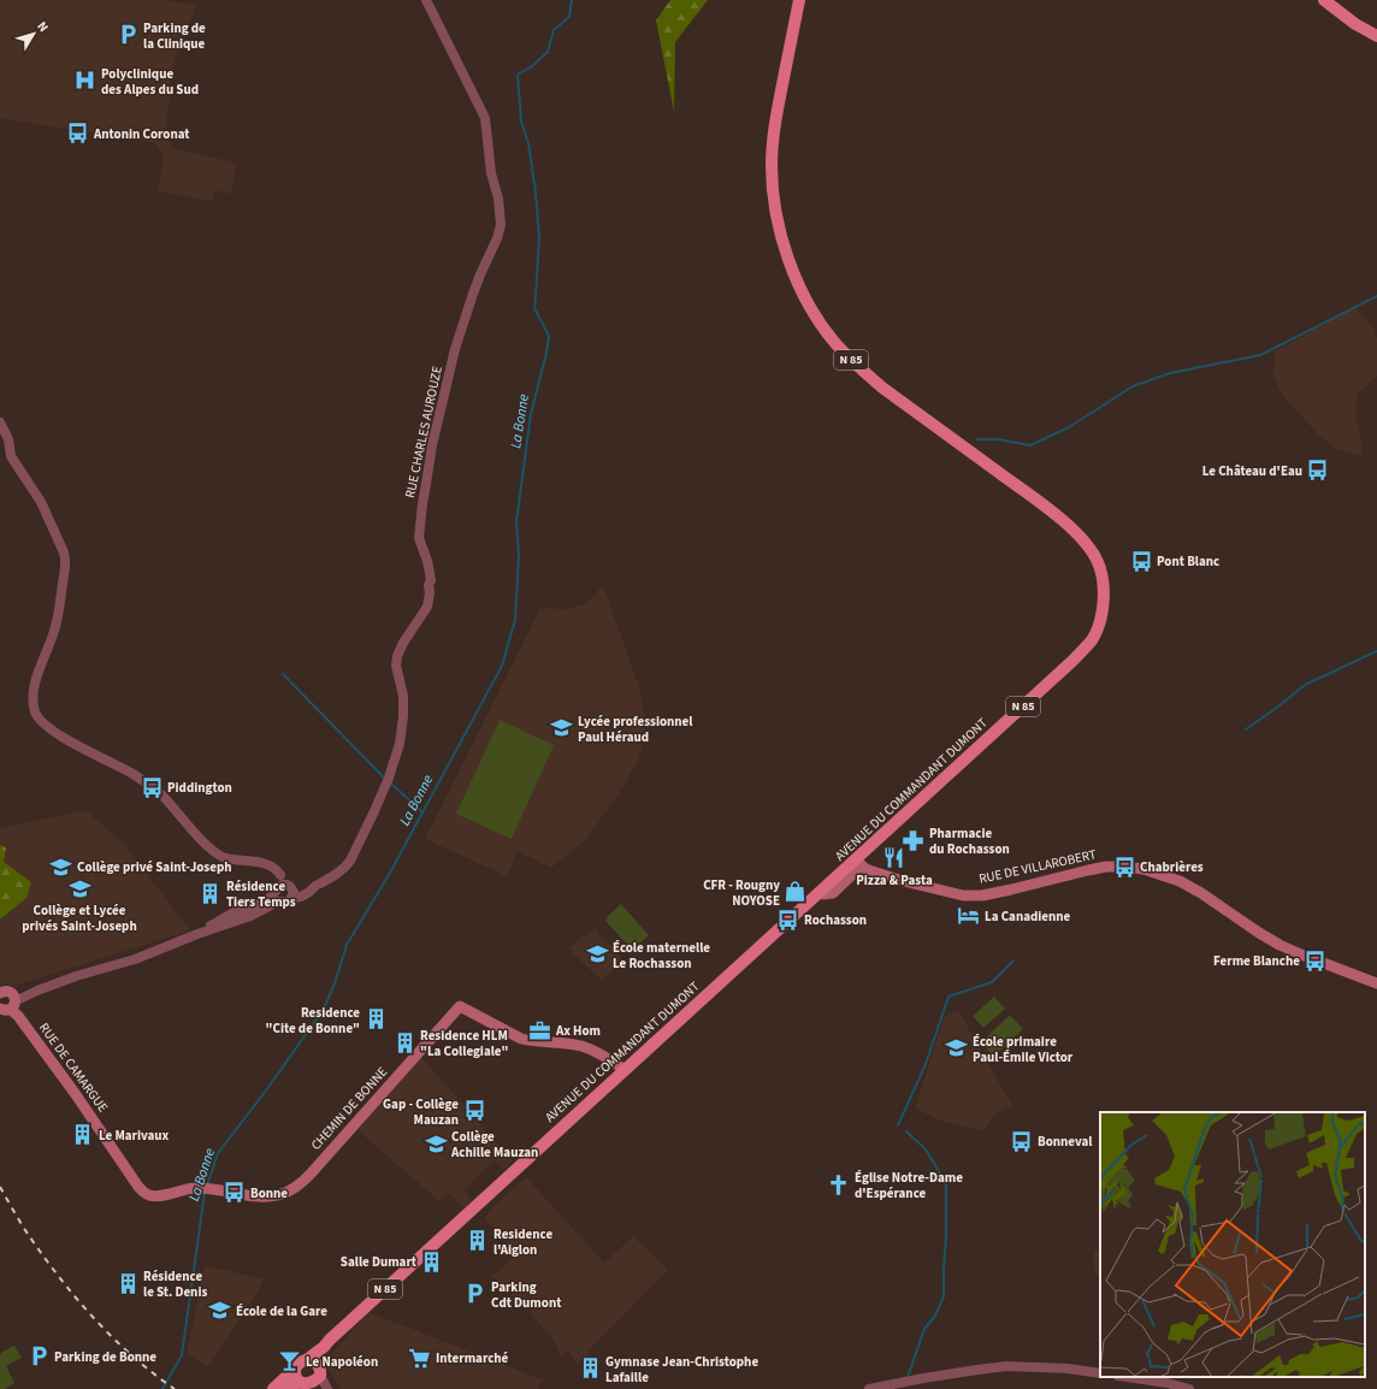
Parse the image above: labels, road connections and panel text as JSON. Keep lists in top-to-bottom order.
{
  "streets": {
    "main road": [
      "N 85",
      "AVENUE DU COMMANDANT DUMONT",
      "RUE DE VILLAROBERT",
      "RUE DE CAMARGUE",
      "CHEMIN DE BONNE"
    ],
    "street": ["RUE CHARLES AUROUZE"]
  },
  "crossings": [
    ["AVENUE DU COMMANDANT DUMONT", "RUE DE VILLAROBERT"],
    ["AVENUE DU COMMANDANT DUMONT", "CHEMIN DE BONNE"],
    ["RUE DE CAMARGUE", "CHEMIN DE BONNE"]
  ],
  "water": ["La Bonne"],
  "places": {
    "parking": ["Parking de la Clinique", "Parking Cdt Dumont", "Parking de Bonne"],
    "hospital": ["Polyclinique des Alpes du Sud"],
    "bus stop": [
      "Antonin Coronat",
      "Le Château d'Eau",
      "Pont Blanc",
      "Piddington",
      "Chabrières",
      "Rochasson",
      "Ferme Blanche",
      "Gap - Collège Mauzan",
      "Bonneval",
      "Bonne"
    ],
    "school or university": [
      "Lycée professionnel Paul Héraud",
      "Collège privé Saint-Joseph",
      "Collège et Lycée privés Saint-Joseph",
      "École maternelle Le Rochasson",
      "École primaire Paul-Émile Victor",
      "Collège Achille Mauzan",
      "École de la Gare"
    ],
    "pharmacy": ["Pharmacie du Rochasson"],
    "restaurant": ["Pizza & Pasta"],
    "shop": ["CFR - Rougny NOYOSE"],
    "building": [
      "Résidence Tiers Temps",
      "Residence \"Cite de Bonne\"",
      "Residence HLM \"La Collegiale\"",
      "Le Marivaux",
      "Residence l'Aiglon",
      "Salle Dumart",
      "Résidence le St. Denis",
      "Gymnase Jean-Christophe Lafaille"
    ],
    "hotel": ["La Canadienne"],
    "office": ["Ax Hom"],
    "church": ["Église Notre-Dame d'Espérance"],
    "supermarket": ["Intermarché"],
    "bar": ["Le Napoléon"]
  },
  "north": "top right"
}
